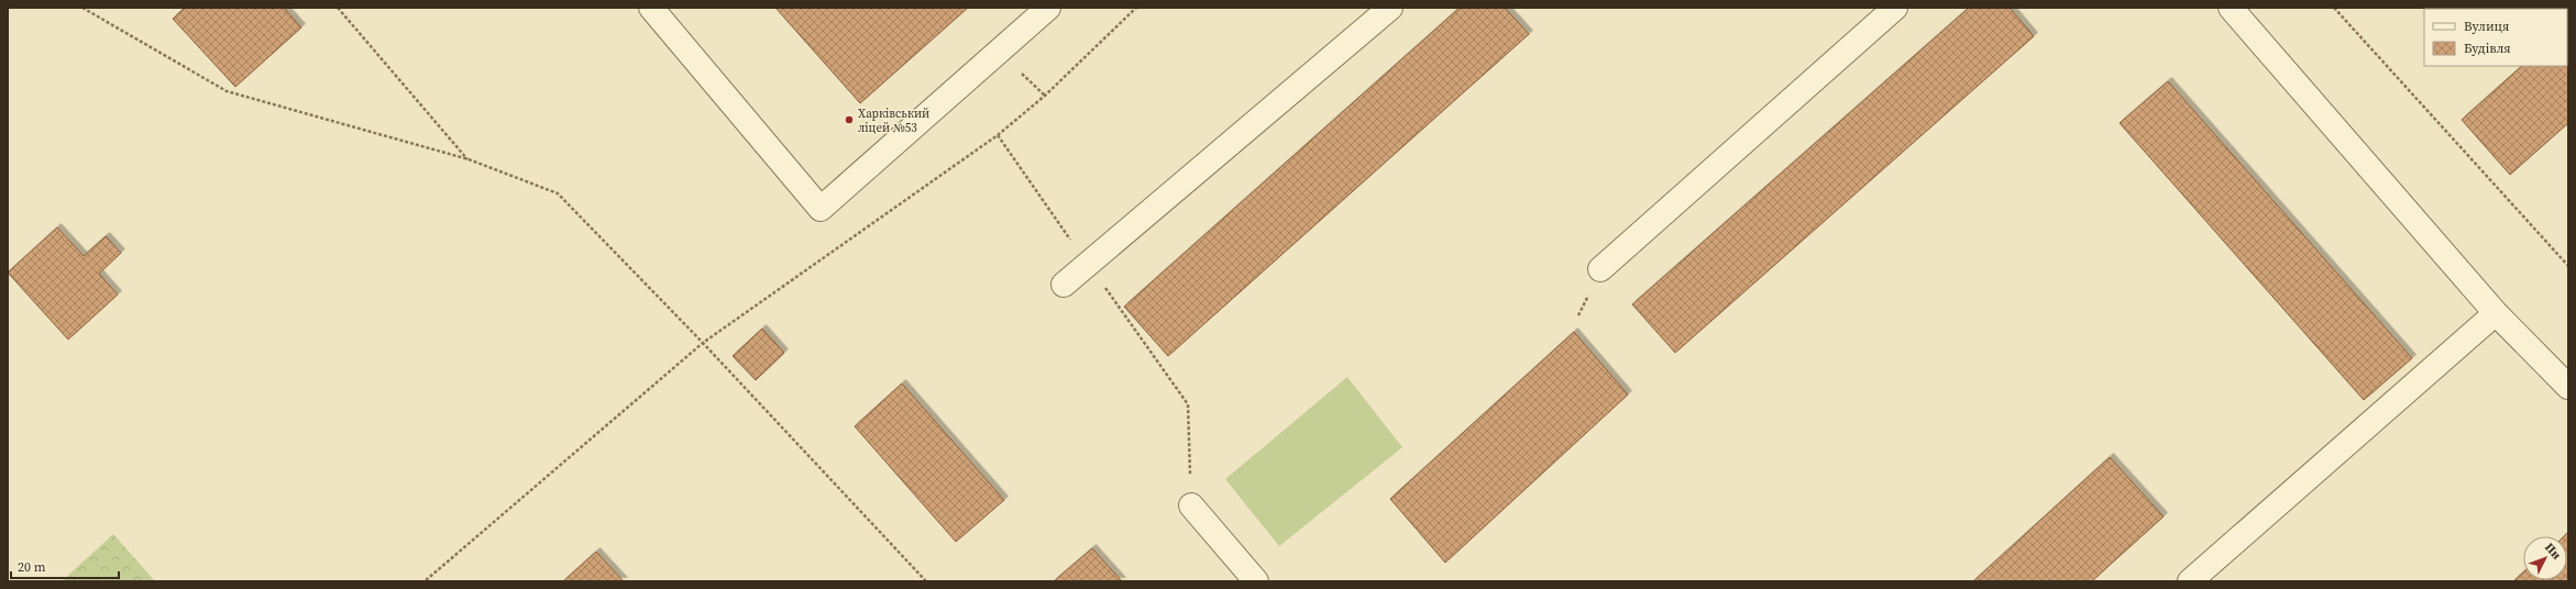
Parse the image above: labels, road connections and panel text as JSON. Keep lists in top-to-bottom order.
{
  "places": ["Харківський ліцей №53"],
  "legend": ["Вулиця", "Будівля"],
  "scale_bar": "20 m",
  "north": "top right"
}
